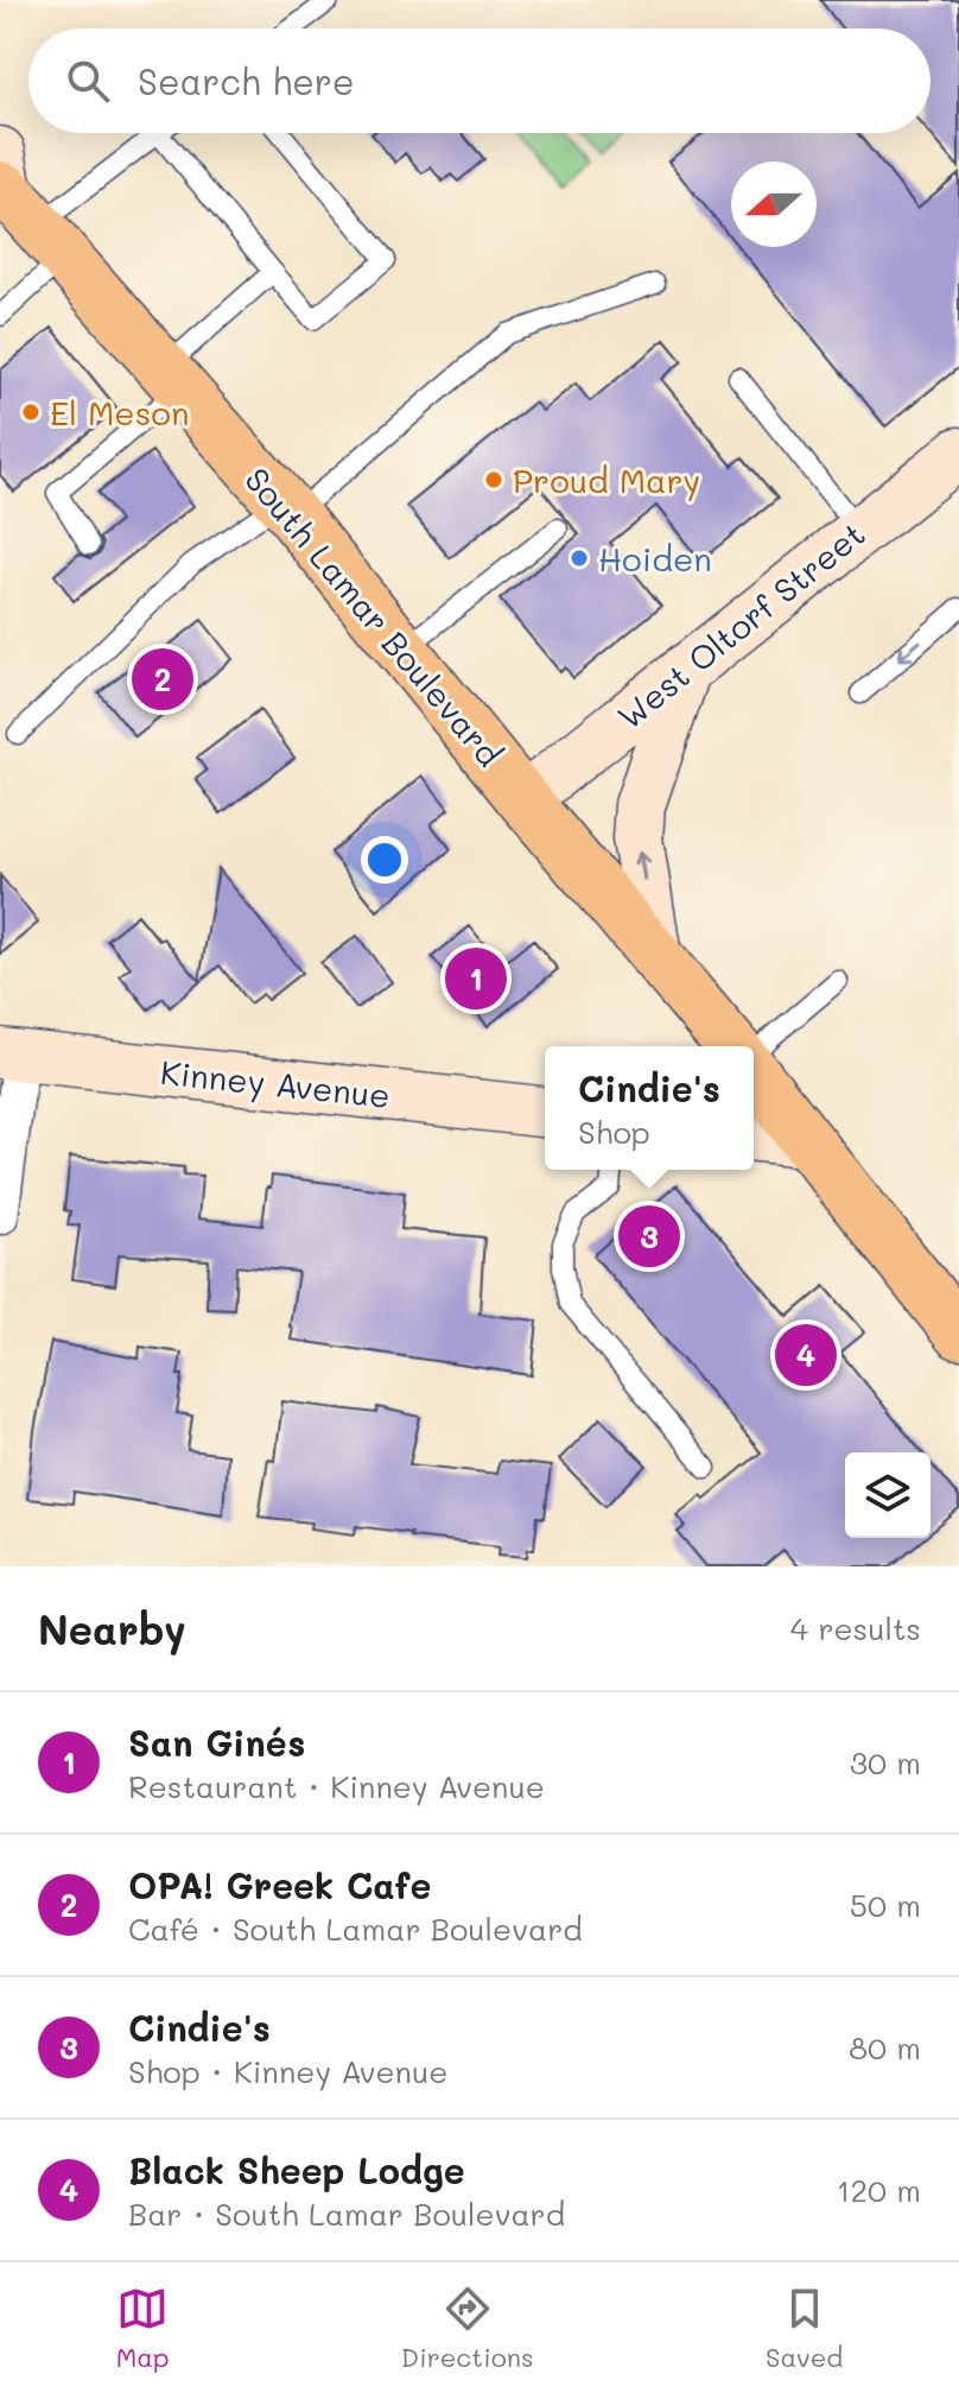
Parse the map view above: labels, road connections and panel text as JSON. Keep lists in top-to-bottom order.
{
  "streets": {
    "main road": ["South Lamar Boulevard", "West Oltorf Street", "Kinney Avenue"]
  },
  "crossings": [
    ["South Lamar Boulevard", "West Oltorf Street"]
  ],
  "places": ["El Meson", "Proud Mary", "Hoiden"],
  "north": "left",
  "page": {
    "search": "Search here",
    "pins": [
      "2",
      "1",
      "3",
      "4"
    ],
    "popup": ["Cindie's", "Shop"],
    "heading": ["Nearby", "4 results"],
    "list": [
      {
        "mark": "1",
        "name": "San Ginés",
        "note": "Restaurant · Kinney Avenue",
        "value": "30 m"
      },
      {
        "mark": "2",
        "name": "OPA! Greek Cafe",
        "note": "Café · South Lamar Boulevard",
        "value": "50 m"
      },
      {
        "mark": "3",
        "name": "Cindie's",
        "note": "Shop · Kinney Avenue",
        "value": "80 m"
      },
      {
        "mark": "4",
        "name": "Black Sheep Lodge",
        "note": "Bar · South Lamar Boulevard",
        "value": "120 m"
      }
    ],
    "nav": ["Map", "Directions", "Saved"]
  }
}
